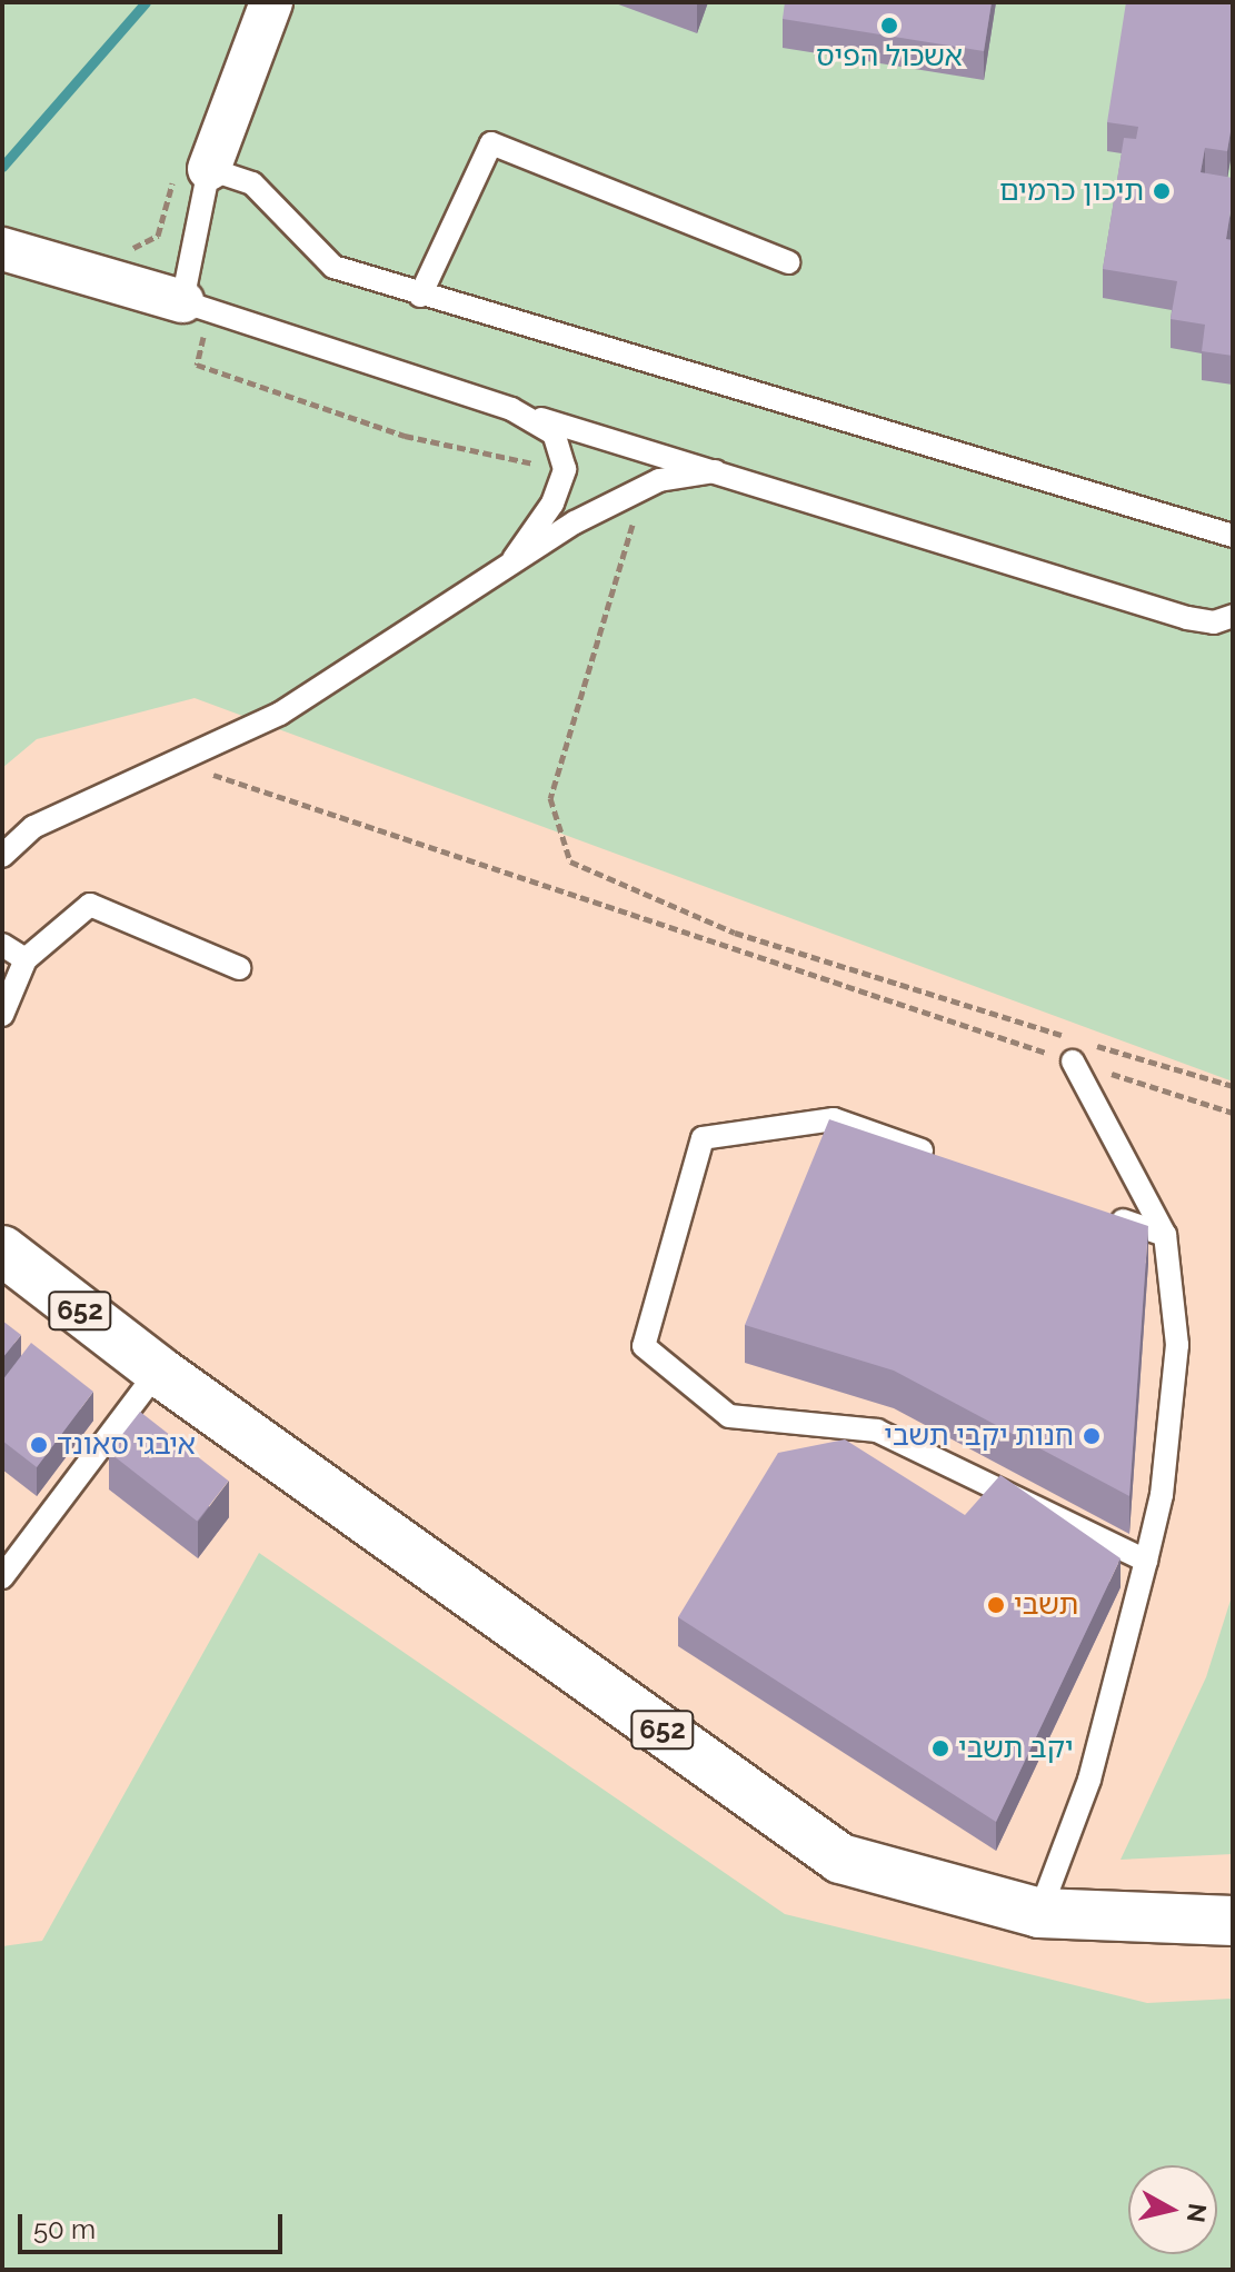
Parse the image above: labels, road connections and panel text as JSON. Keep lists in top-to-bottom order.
{
  "streets": {
    "main road": ["652"]
  },
  "places": [
    "אשכול הפיס",
    "תיכון כרמים",
    "חנות יקבי תשבי",
    "איבגי סאונד",
    "תשבי",
    "יקב תשבי"
  ],
  "scale_bar": "50 m",
  "north": "right"
}
